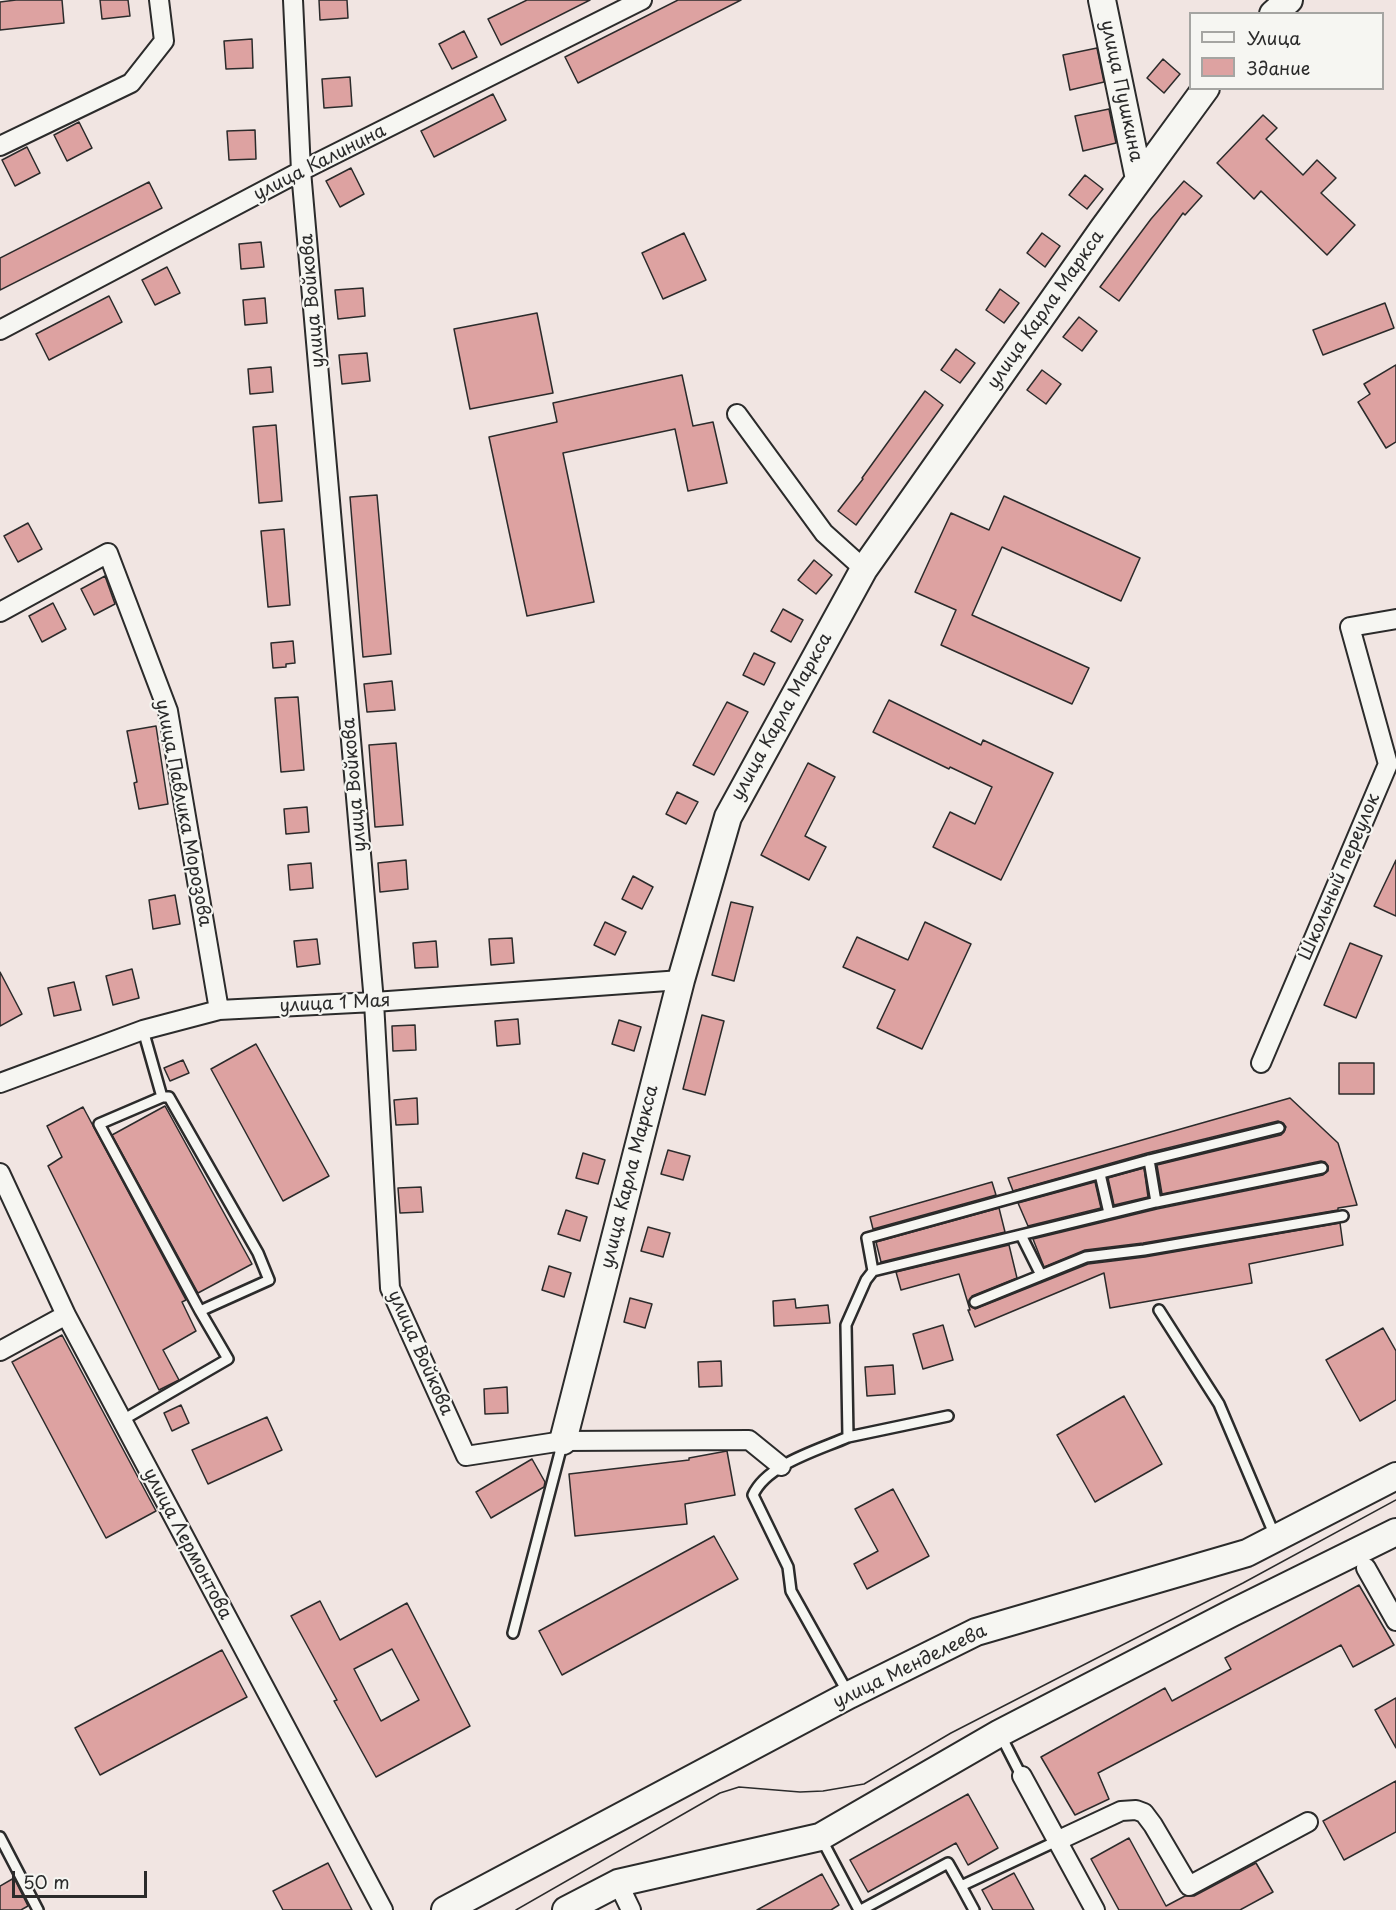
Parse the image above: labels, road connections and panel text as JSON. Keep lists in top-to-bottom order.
{
  "streets": {
    "main road": ["улица Карла Маркса", "улица Менделеева"],
    "street": [
      "улица Калинина",
      "улица Войкова",
      "улица Павлика Морозова",
      "Школьный переулок",
      "улица 1 Мая",
      "улица Лермонтова"
    ]
  },
  "crossings": [
    ["улица Калинина", "улица Войкова"],
    ["улица Войкова", "улица Карла Маркса"],
    ["улица Войкова", "улица 1 Мая"],
    ["улица Карла Маркса", "улица 1 Мая"],
    ["улица Павлика Морозова", "улица 1 Мая"]
  ],
  "legend": ["Улица", "Здание"],
  "scale_bar": "50 m"
}
